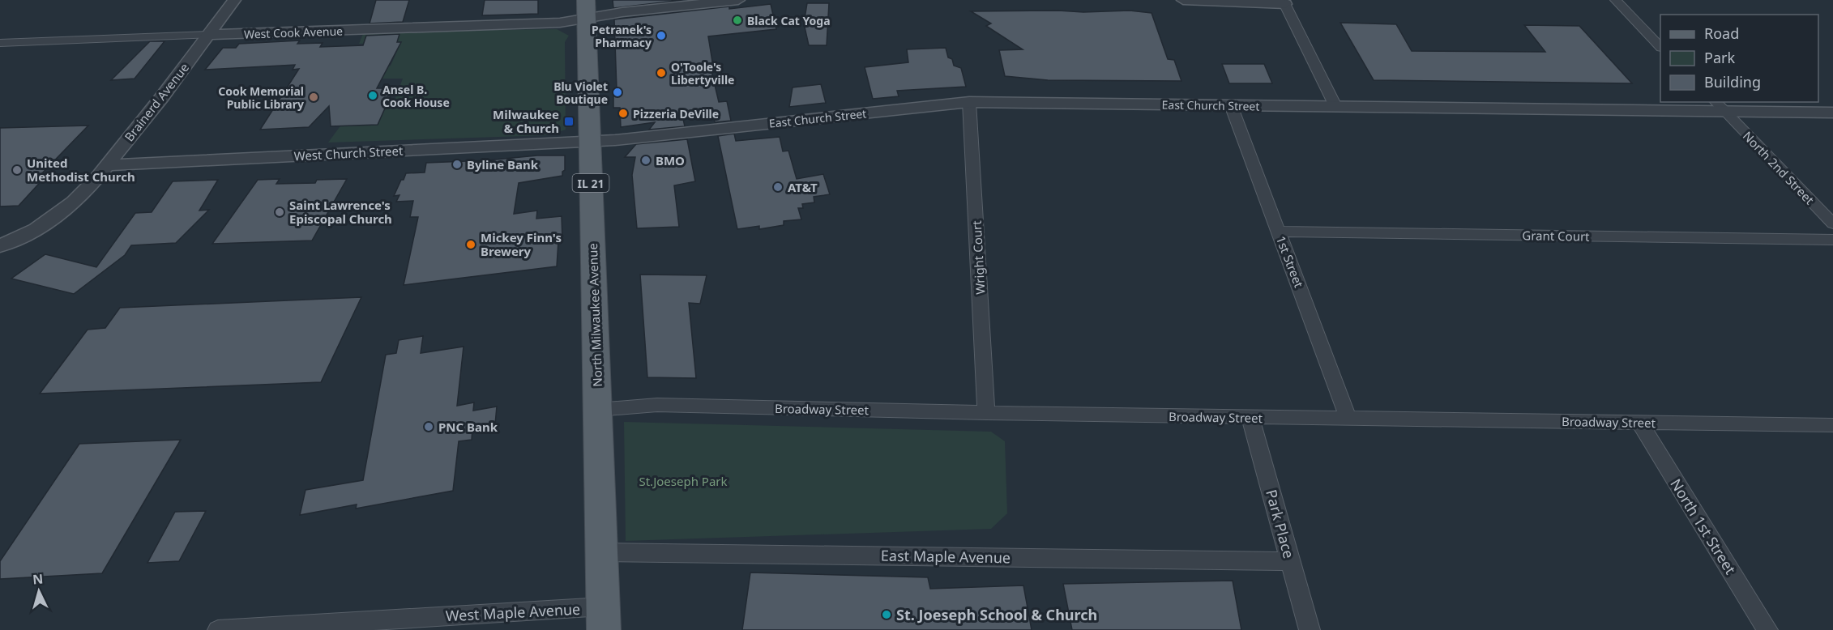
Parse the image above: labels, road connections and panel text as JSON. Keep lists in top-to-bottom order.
{
  "streets": {
    "main road": ["IL 21", "North Milwaukee Avenue"],
    "street": [
      "West Cook Avenue",
      "Brainerd Avenue",
      "East Church Street",
      "West Church Street",
      "North 2nd Street",
      "Grant Court",
      "Wright Court",
      "1st Street",
      "Broadway Street",
      "Park Place",
      "North 1st Street",
      "East Maple Avenue",
      "West Maple Avenue"
    ]
  },
  "crossings": [
    ["West Cook Avenue", "Brainerd Avenue"],
    ["West Cook Avenue", "North Milwaukee Avenue"],
    ["Brainerd Avenue", "West Church Street"],
    ["East Church Street", "West Church Street"],
    ["East Church Street", "North 2nd Street"],
    ["East Church Street", "Wright Court"],
    ["East Church Street", "1st Street"],
    ["East Church Street", "North Milwaukee Avenue"],
    ["West Church Street", "North Milwaukee Avenue"],
    ["Grant Court", "1st Street"],
    ["Wright Court", "Broadway Street"],
    ["1st Street", "Broadway Street"],
    ["North Milwaukee Avenue", "Broadway Street"],
    ["North Milwaukee Avenue", "East Maple Avenue"],
    ["North Milwaukee Avenue", "West Maple Avenue"],
    ["Broadway Street", "Park Place"],
    ["Broadway Street", "North 1st Street"],
    ["Park Place", "East Maple Avenue"]
  ],
  "parks": ["St.Joeseph Park"],
  "places": {
    "other": [
      "Black Cat Yoga",
      "Petranek's Pharmacy",
      "O'Toole's Libertyville",
      "Blu Violet Boutique",
      "Ansel B. Cook House",
      "Cook Memorial Public Library",
      "Pizzeria DeVille",
      "BMO",
      "Byline Bank",
      "United Methodist Church",
      "AT&T",
      "Saint Lawrence's Episcopal Church",
      "Mickey Finn's Brewery",
      "PNC Bank",
      "St. Joeseph School & Church"
    ],
    "transit": ["Milwaukee & Church"]
  },
  "legend": ["Road", "Park", "Building"],
  "north": "top"
}
